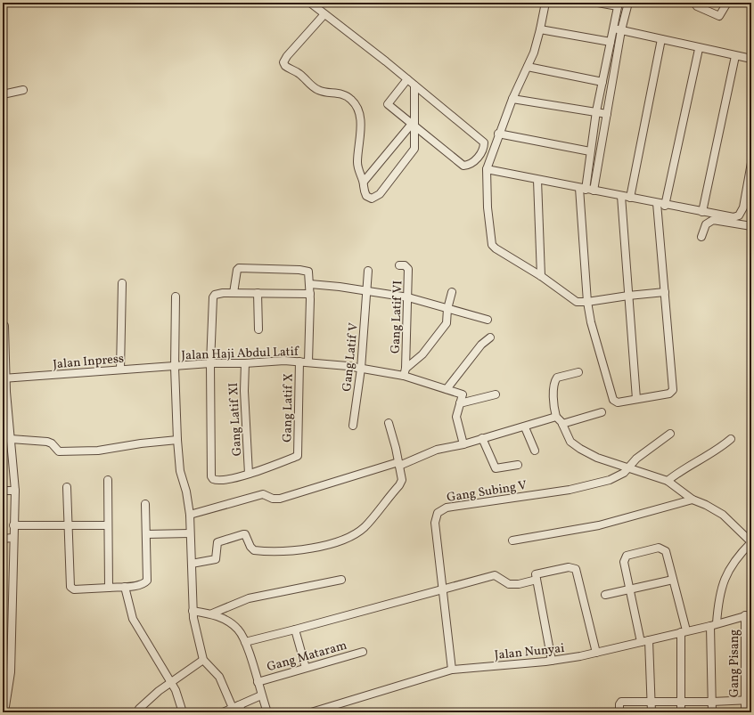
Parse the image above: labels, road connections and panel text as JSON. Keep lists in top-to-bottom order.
{
  "streets": {
    "street": [
      "Gang Latif VI",
      "Jalan Haji Abdul Latif",
      "Gang Latif V",
      "Jalan Inpress",
      "Gang Latif X",
      "Gang Latif XI",
      "Gang Subing V",
      "Jalan Nunyai",
      "Gang Mataram",
      "Gang Pisang"
    ]
  },
  "crossings": [
    ["Gang Latif VI", "Jalan Haji Abdul Latif"],
    ["Jalan Haji Abdul Latif", "Gang Latif V"],
    ["Jalan Haji Abdul Latif", "Jalan Inpress"],
    ["Jalan Haji Abdul Latif", "Gang Latif X"],
    ["Jalan Haji Abdul Latif", "Gang Latif XI"],
    ["Gang Latif X", "Gang Latif XI"],
    ["Gang Subing V", "Jalan Nunyai"],
    ["Jalan Nunyai", "Gang Pisang"]
  ]
}
